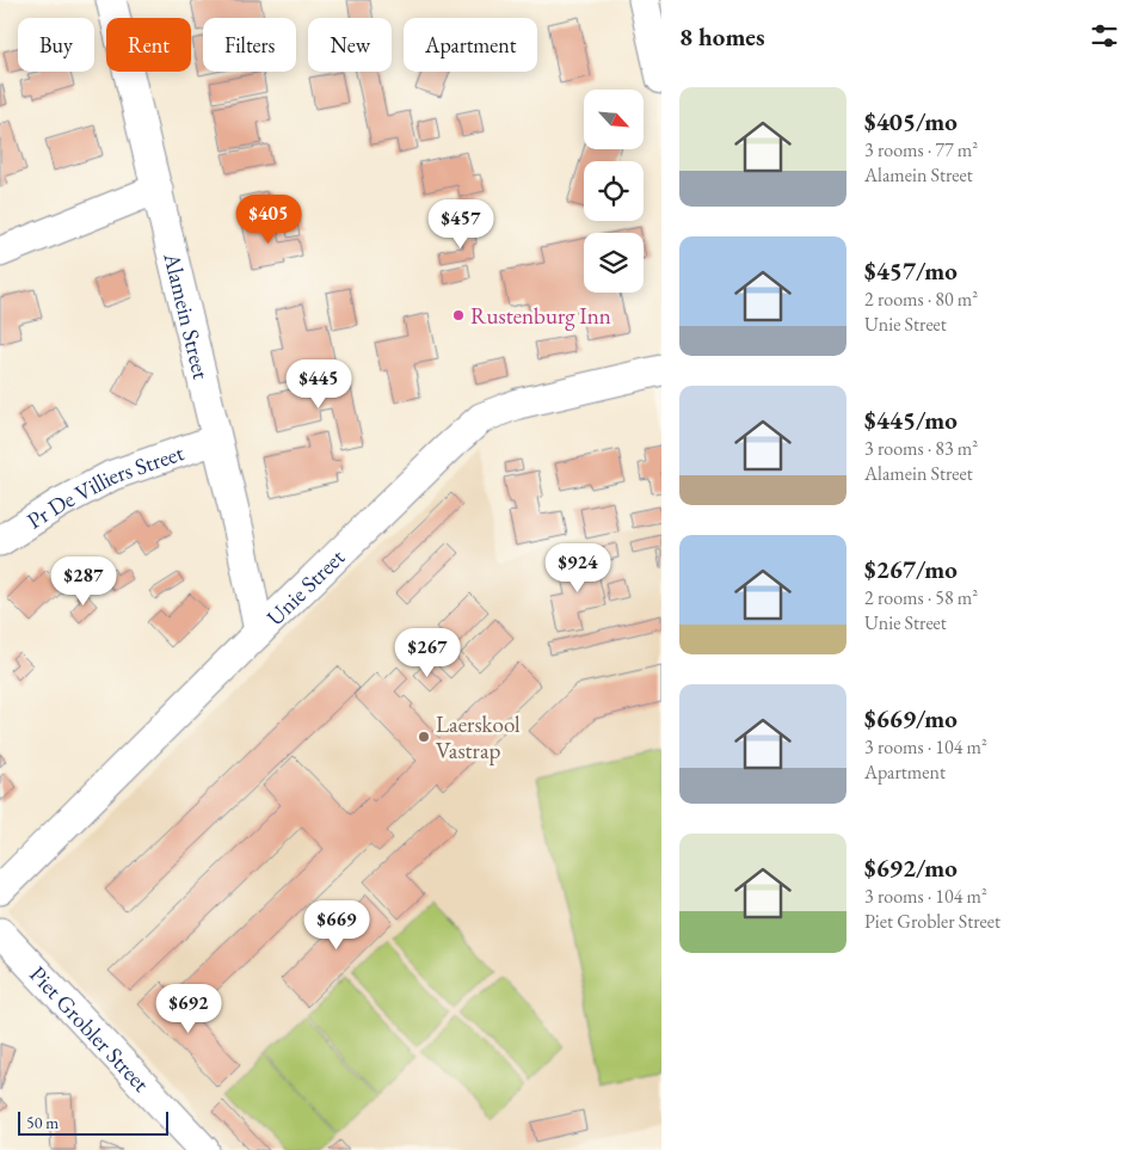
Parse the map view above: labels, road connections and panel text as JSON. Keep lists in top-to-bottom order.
{
  "streets": {
    "street": [
      "Alamein Street",
      "Pr De Villiers Street",
      "Unie Street",
      "Piet Grobler Street"
    ]
  },
  "crossings": [
    ["Alamein Street", "Pr De Villiers Street"],
    ["Alamein Street", "Unie Street"]
  ],
  "places": ["Rustenburg Inn", "Laerskool Vastrap"],
  "scale_bar": "50 m",
  "north": "bottom right",
  "page": {
    "heading": "8 homes",
    "chip": [
      "Buy",
      "Rent",
      "Filters",
      "New",
      "Apartment"
    ],
    "list": [
      {
        "name": "$405/mo",
        "note": "3 rooms · 77 m² · Alamein Street"
      },
      {
        "name": "$457/mo",
        "note": "2 rooms · 80 m² · Unie Street"
      },
      {
        "name": "$445/mo",
        "note": "3 rooms · 83 m² · Alamein Street"
      },
      {
        "name": "$267/mo",
        "note": "2 rooms · 58 m² · Unie Street"
      },
      {
        "name": "$669/mo",
        "note": "3 rooms · 104 m² · Apartment"
      },
      {
        "name": "$692/mo",
        "note": "3 rooms · 104 m² · Piet Grobler Street"
      }
    ],
    "price": [
      "$405",
      "$457",
      "$445",
      "$924",
      "$287",
      "$267",
      "$669",
      "$692"
    ],
    "scale": "50 m"
  }
}
